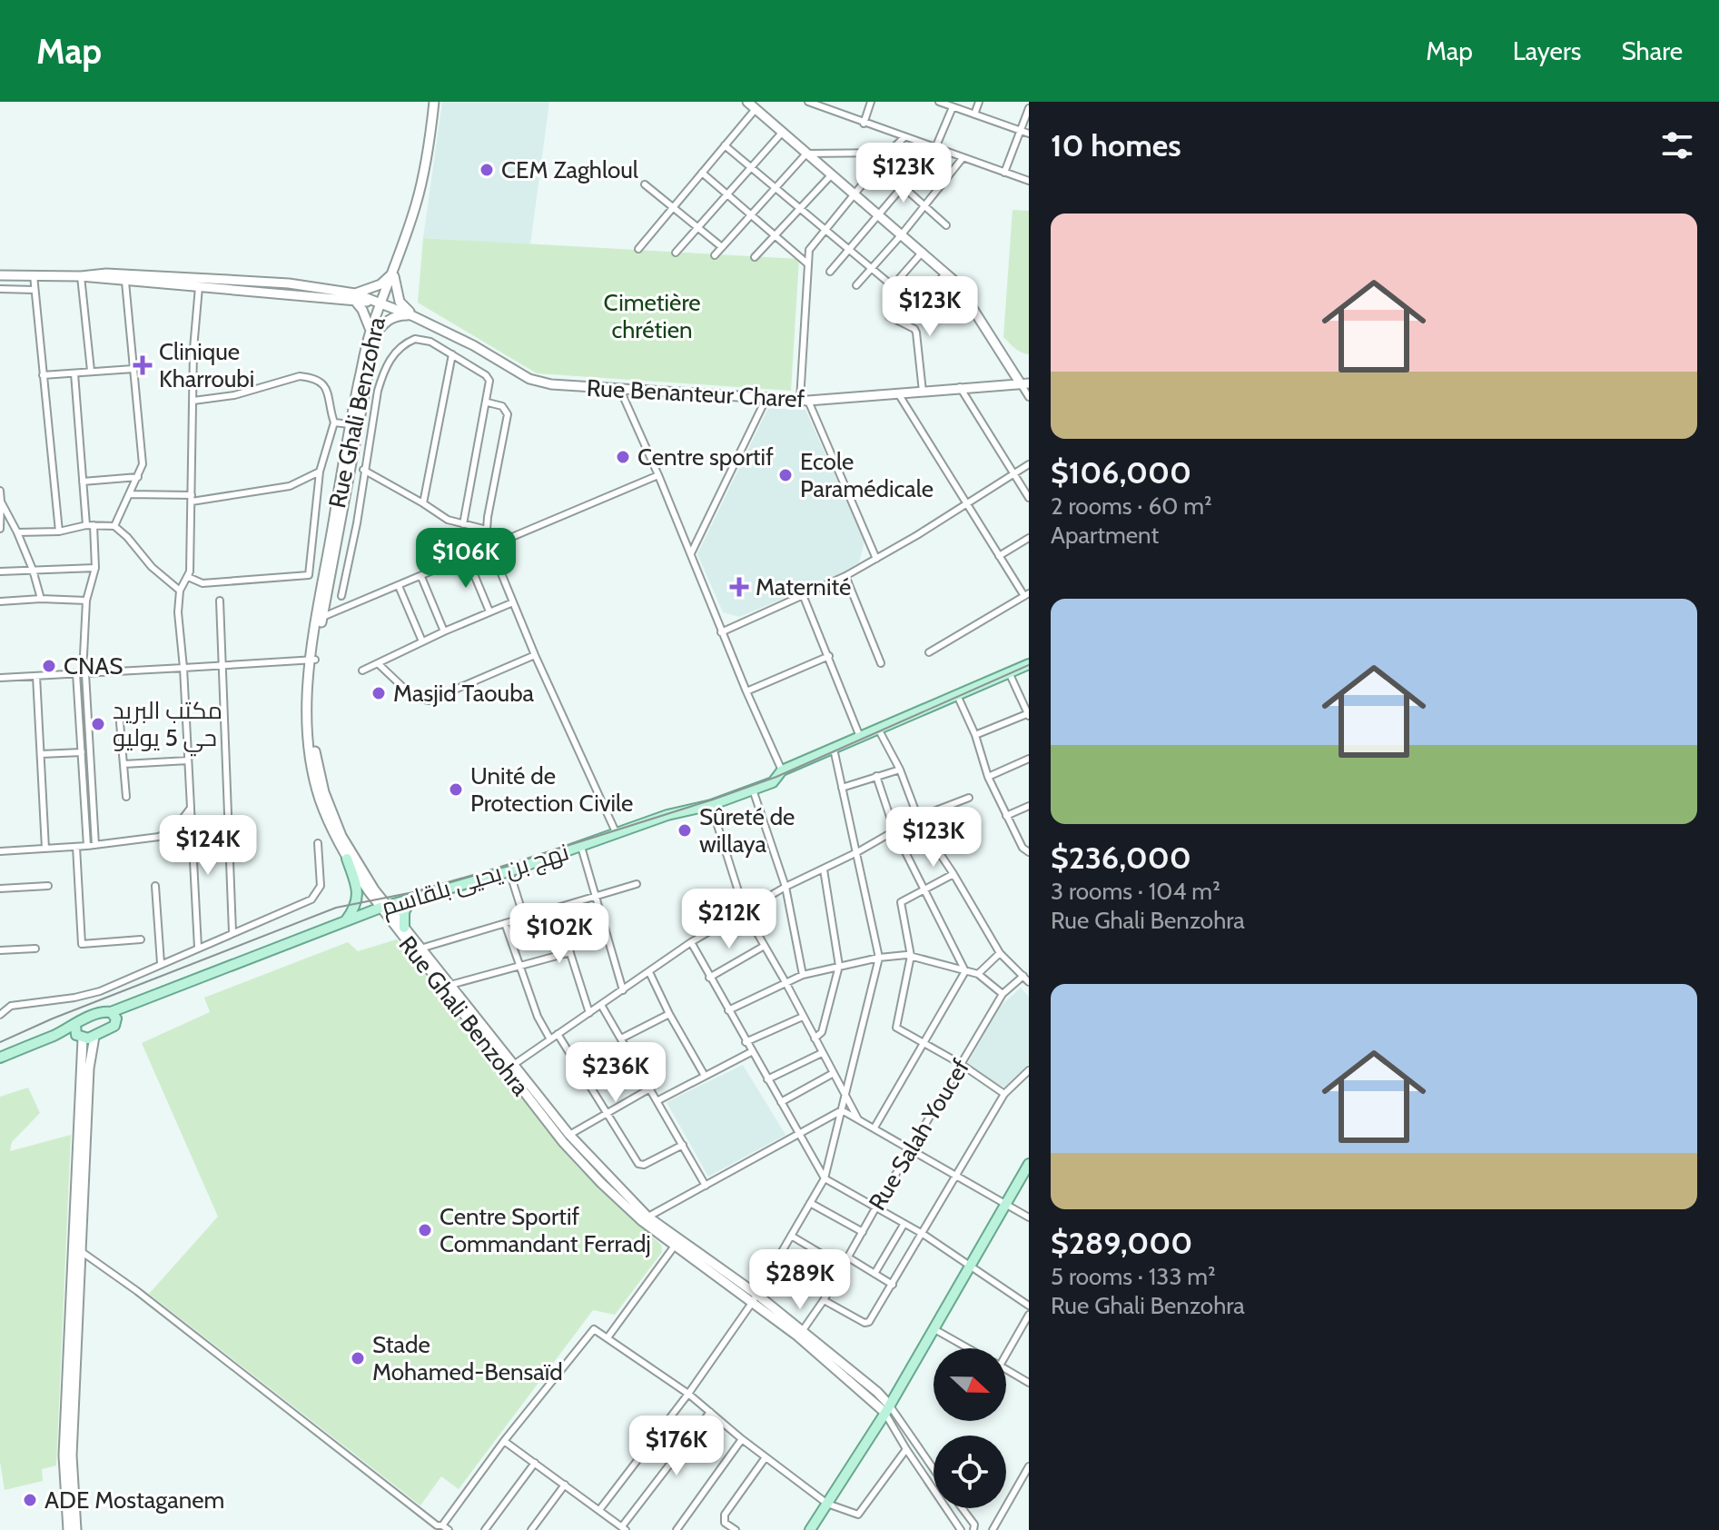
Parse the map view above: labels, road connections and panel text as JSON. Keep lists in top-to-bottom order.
{
  "streets": {
    "main road": ["Rue Benanteur Charef", "Rue Ghali Benzohra", "نهج بن يحيى بلقاسم"],
    "street": ["Rue Salah Youcef"]
  },
  "crossings": [
    ["Rue Benanteur Charef", "Rue Ghali Benzohra"],
    ["Rue Ghali Benzohra", "نهج بن يحيى بلقاسم"],
    ["Rue Ghali Benzohra", "Rue Salah Youcef"]
  ],
  "parks": ["Cimetière chrétien"],
  "places": {
    "other": [
      "CEM Zaghloul",
      "Centre sportif",
      "Ecole Paramédicale",
      "CNAS",
      "Masjid Taouba",
      "مكتب البريد حي 5 يوليو",
      "Unité de Protection Civile",
      "Sûreté de willaya",
      "Centre Sportif Commandant Ferradj",
      "Stade Mohamed-Bensaïd",
      "ADE Mostaganem"
    ],
    "health": ["Clinique Kharroubi", "Maternité"]
  },
  "north": "right",
  "page": {
    "header": "Map",
    "nav": ["Map", "Layers", "Share"],
    "heading": "10 homes",
    "price": [
      "$123K",
      "$123K",
      "$106K",
      "$123K",
      "$124K",
      "$212K",
      "$102K",
      "$236K",
      "$289K",
      "$176K"
    ],
    "list": [
      {
        "name": "$106,000",
        "note": "2 rooms · 60 m² · Apartment"
      },
      {
        "name": "$236,000",
        "note": "3 rooms · 104 m² · Rue Ghali Benzohra"
      },
      {
        "name": "$289,000",
        "note": "5 rooms · 133 m² · Rue Ghali Benzohra"
      }
    ]
  }
}
